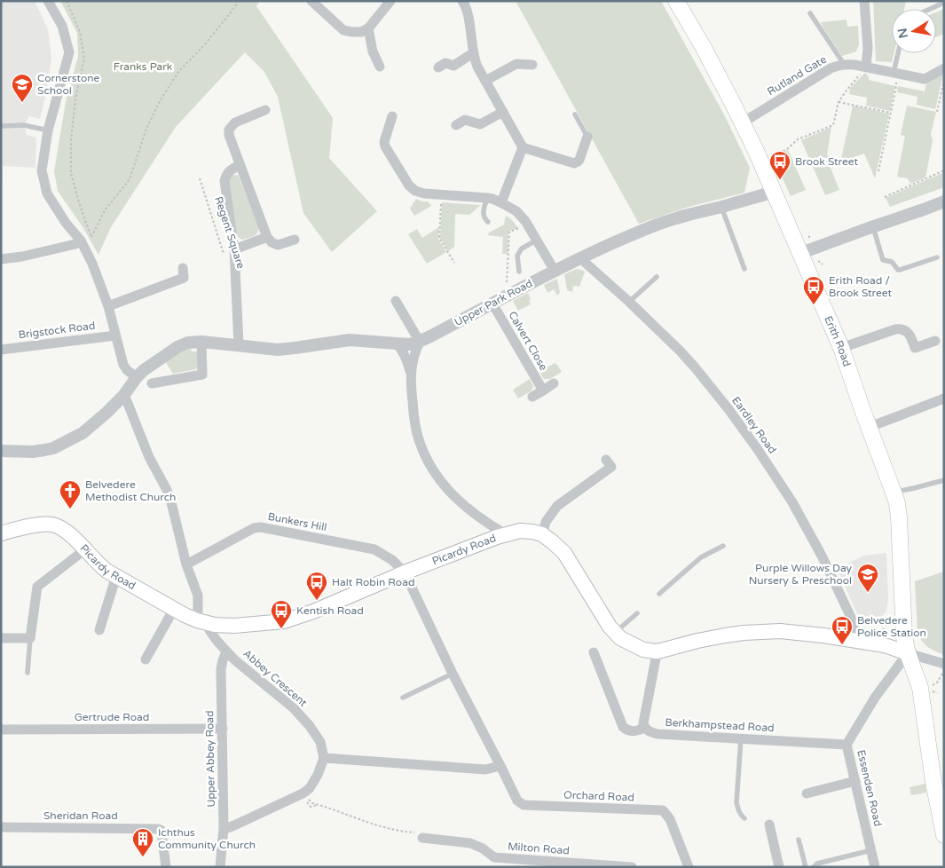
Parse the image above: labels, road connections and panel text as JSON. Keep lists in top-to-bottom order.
{
  "streets": {
    "main road": ["Erith Road", "Picardy Road"],
    "street": [
      "Rutland Gate",
      "Regent Square",
      "Upper Park Road",
      "Brigstock Road",
      "Calvert Close",
      "Eardley Road",
      "Bunkers Hill",
      "Abbey Crescent",
      "Gertrude Road",
      "Berkhampstead Road",
      "Upper Abbey Road",
      "Essenden Road",
      "Orchard Road",
      "Sheridan Road",
      "Milton Road"
    ]
  },
  "crossings": [
    ["Rutland Gate", "Erith Road"],
    ["Regent Square", "Upper Park Road"],
    ["Upper Park Road", "Calvert Close"],
    ["Upper Park Road", "Erith Road"],
    ["Upper Park Road", "Eardley Road"],
    ["Erith Road", "Essenden Road"],
    ["Bunkers Hill", "Picardy Road"],
    ["Picardy Road", "Abbey Crescent"],
    ["Abbey Crescent", "Upper Abbey Road"],
    ["Gertrude Road", "Upper Abbey Road"],
    ["Berkhampstead Road", "Essenden Road"]
  ],
  "parks": ["Franks Park"],
  "places": {
    "school or university": ["Cornerstone School", "Purple Willows Day Nursery & Preschool"],
    "bus stop": [
      "Brook Street",
      "Erith Road / Brook Street",
      "Halt Robin Road",
      "Kentish Road",
      "Belvedere Police Station"
    ],
    "church": ["Belvedere Methodist Church"],
    "building": ["Ichthus Community Church"]
  },
  "north": "left"
}
